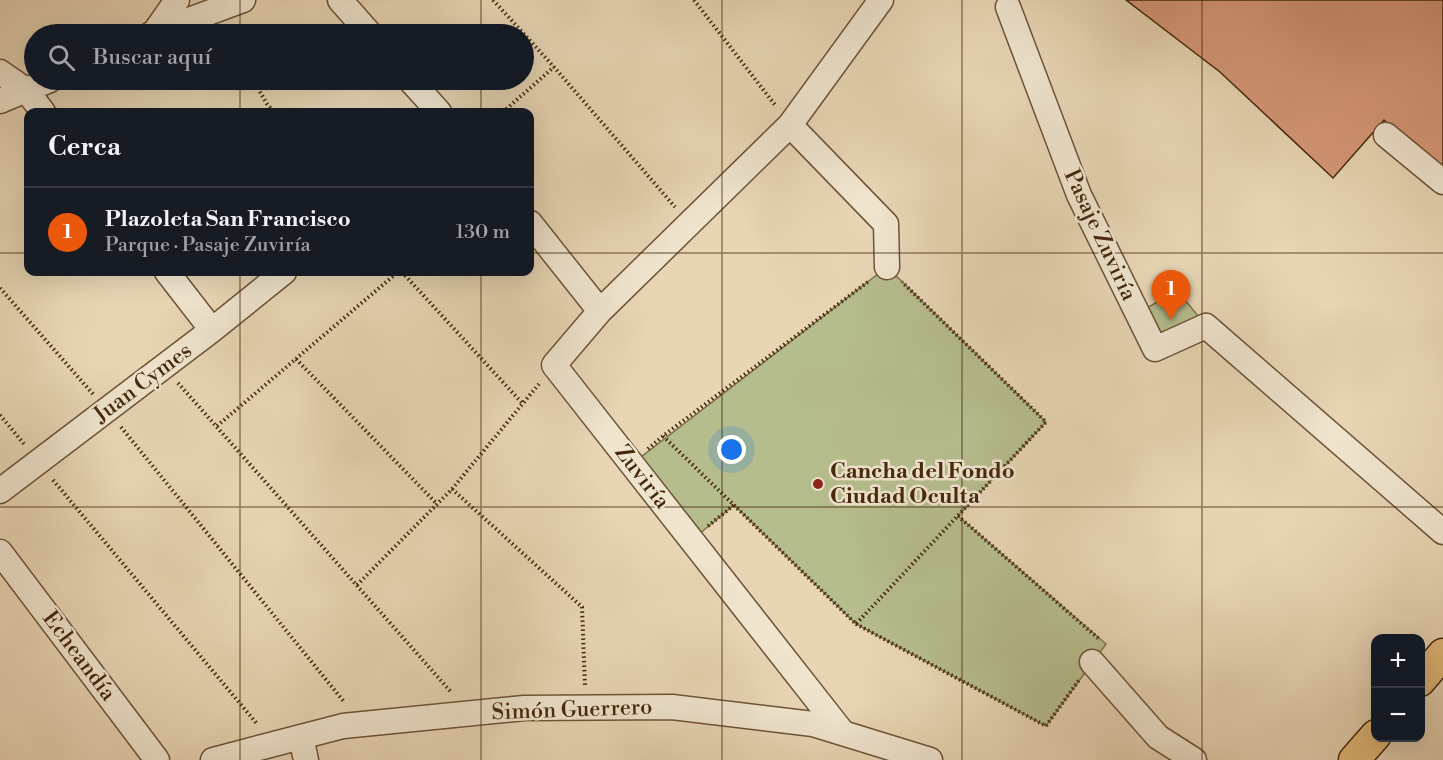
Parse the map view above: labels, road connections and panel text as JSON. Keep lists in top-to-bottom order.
{
  "streets": {
    "street": [
      "Pasaje Zuviría",
      "Juan Cymes",
      "Zuviría",
      "Echeandía",
      "Simón Guerrero"
    ]
  },
  "crossings": [
    ["Zuviría", "Simón Guerrero"]
  ],
  "places": ["Cancha del Fondo Ciudad Oculta"],
  "page": {
    "search": "Buscar aquí",
    "heading": "Cerca",
    "list": [
      {
        "mark": "1",
        "name": "Plazoleta San Francisco",
        "note": "Parque · Pasaje Zuviría",
        "value": "130 m"
      }
    ],
    "pins": "1",
    "map_buttons": ["+", "−"]
  }
}
